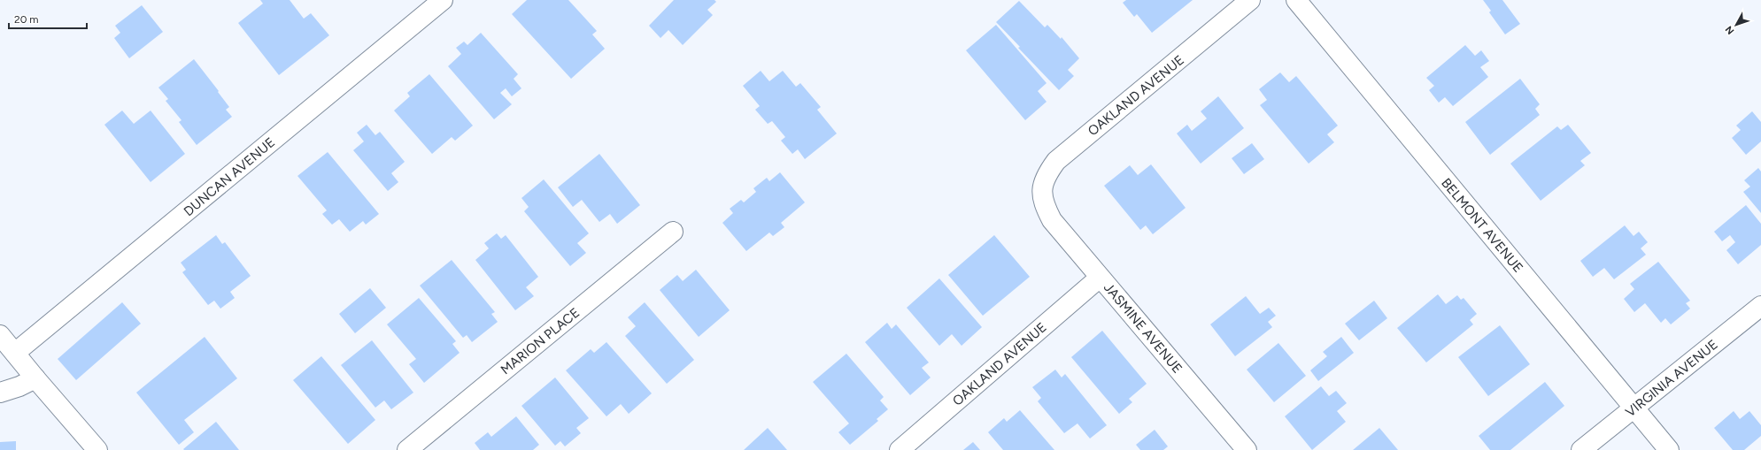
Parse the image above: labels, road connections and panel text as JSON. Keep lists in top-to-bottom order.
{
  "streets": {
    "street": [
      "OAKLAND AVENUE",
      "DUNCAN AVENUE",
      "BELMONT AVENUE",
      "JASMINE AVENUE",
      "MARION PLACE",
      "VIRGINIA AVENUE"
    ]
  },
  "crossings": [
    ["OAKLAND AVENUE", "JASMINE AVENUE"],
    ["BELMONT AVENUE", "VIRGINIA AVENUE"]
  ],
  "scale_bar": "20 m",
  "north": "bottom left"
}
